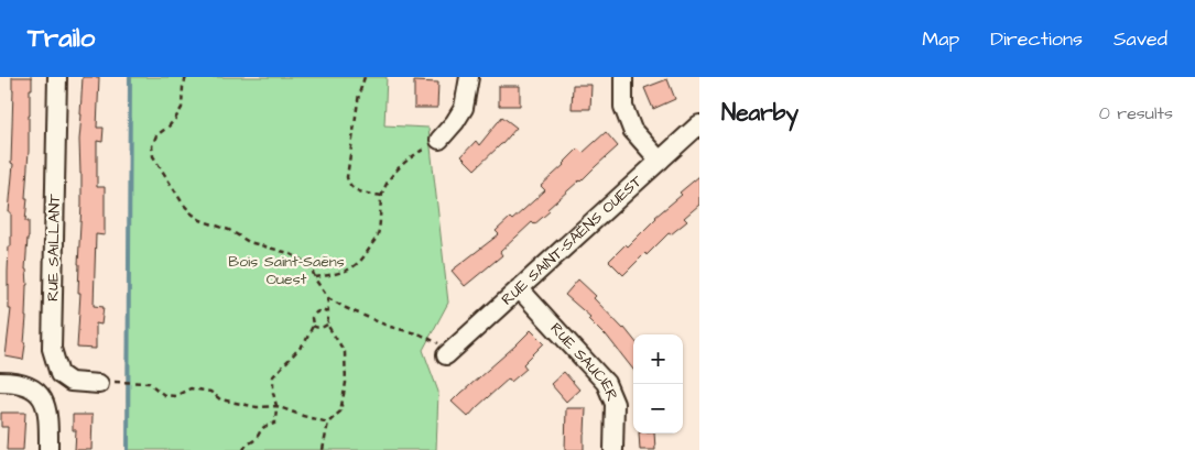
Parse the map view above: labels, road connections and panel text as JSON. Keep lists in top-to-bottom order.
{
  "streets": {
    "street": ["RUE SAINT-SAËNS OUEST", "RUE SAILLANT", "RUE SAUCIER"]
  },
  "crossings": [
    ["RUE SAINT-SAËNS OUEST", "RUE SAUCIER"]
  ],
  "parks": ["Bois Saint-Saëns Ouest"],
  "page": {
    "header": "Trailo",
    "nav": ["Map", "Directions", "Saved"],
    "heading": ["Nearby", "0 results"],
    "map_buttons": ["+", "−"]
  }
}
